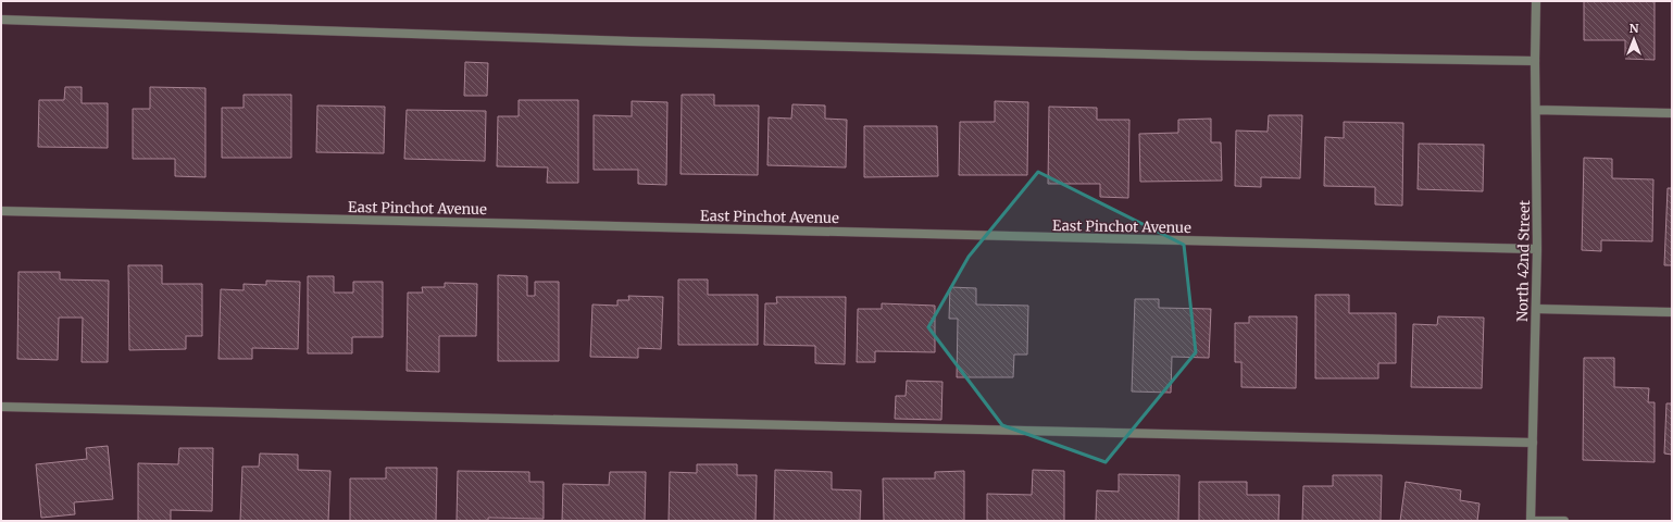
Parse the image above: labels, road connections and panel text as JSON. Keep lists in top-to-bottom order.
{
  "streets": {
    "street": ["East Pinchot Avenue", "North 42nd Street"]
  },
  "crossings": [
    ["East Pinchot Avenue", "North 42nd Street"]
  ],
  "north": "top"
}
